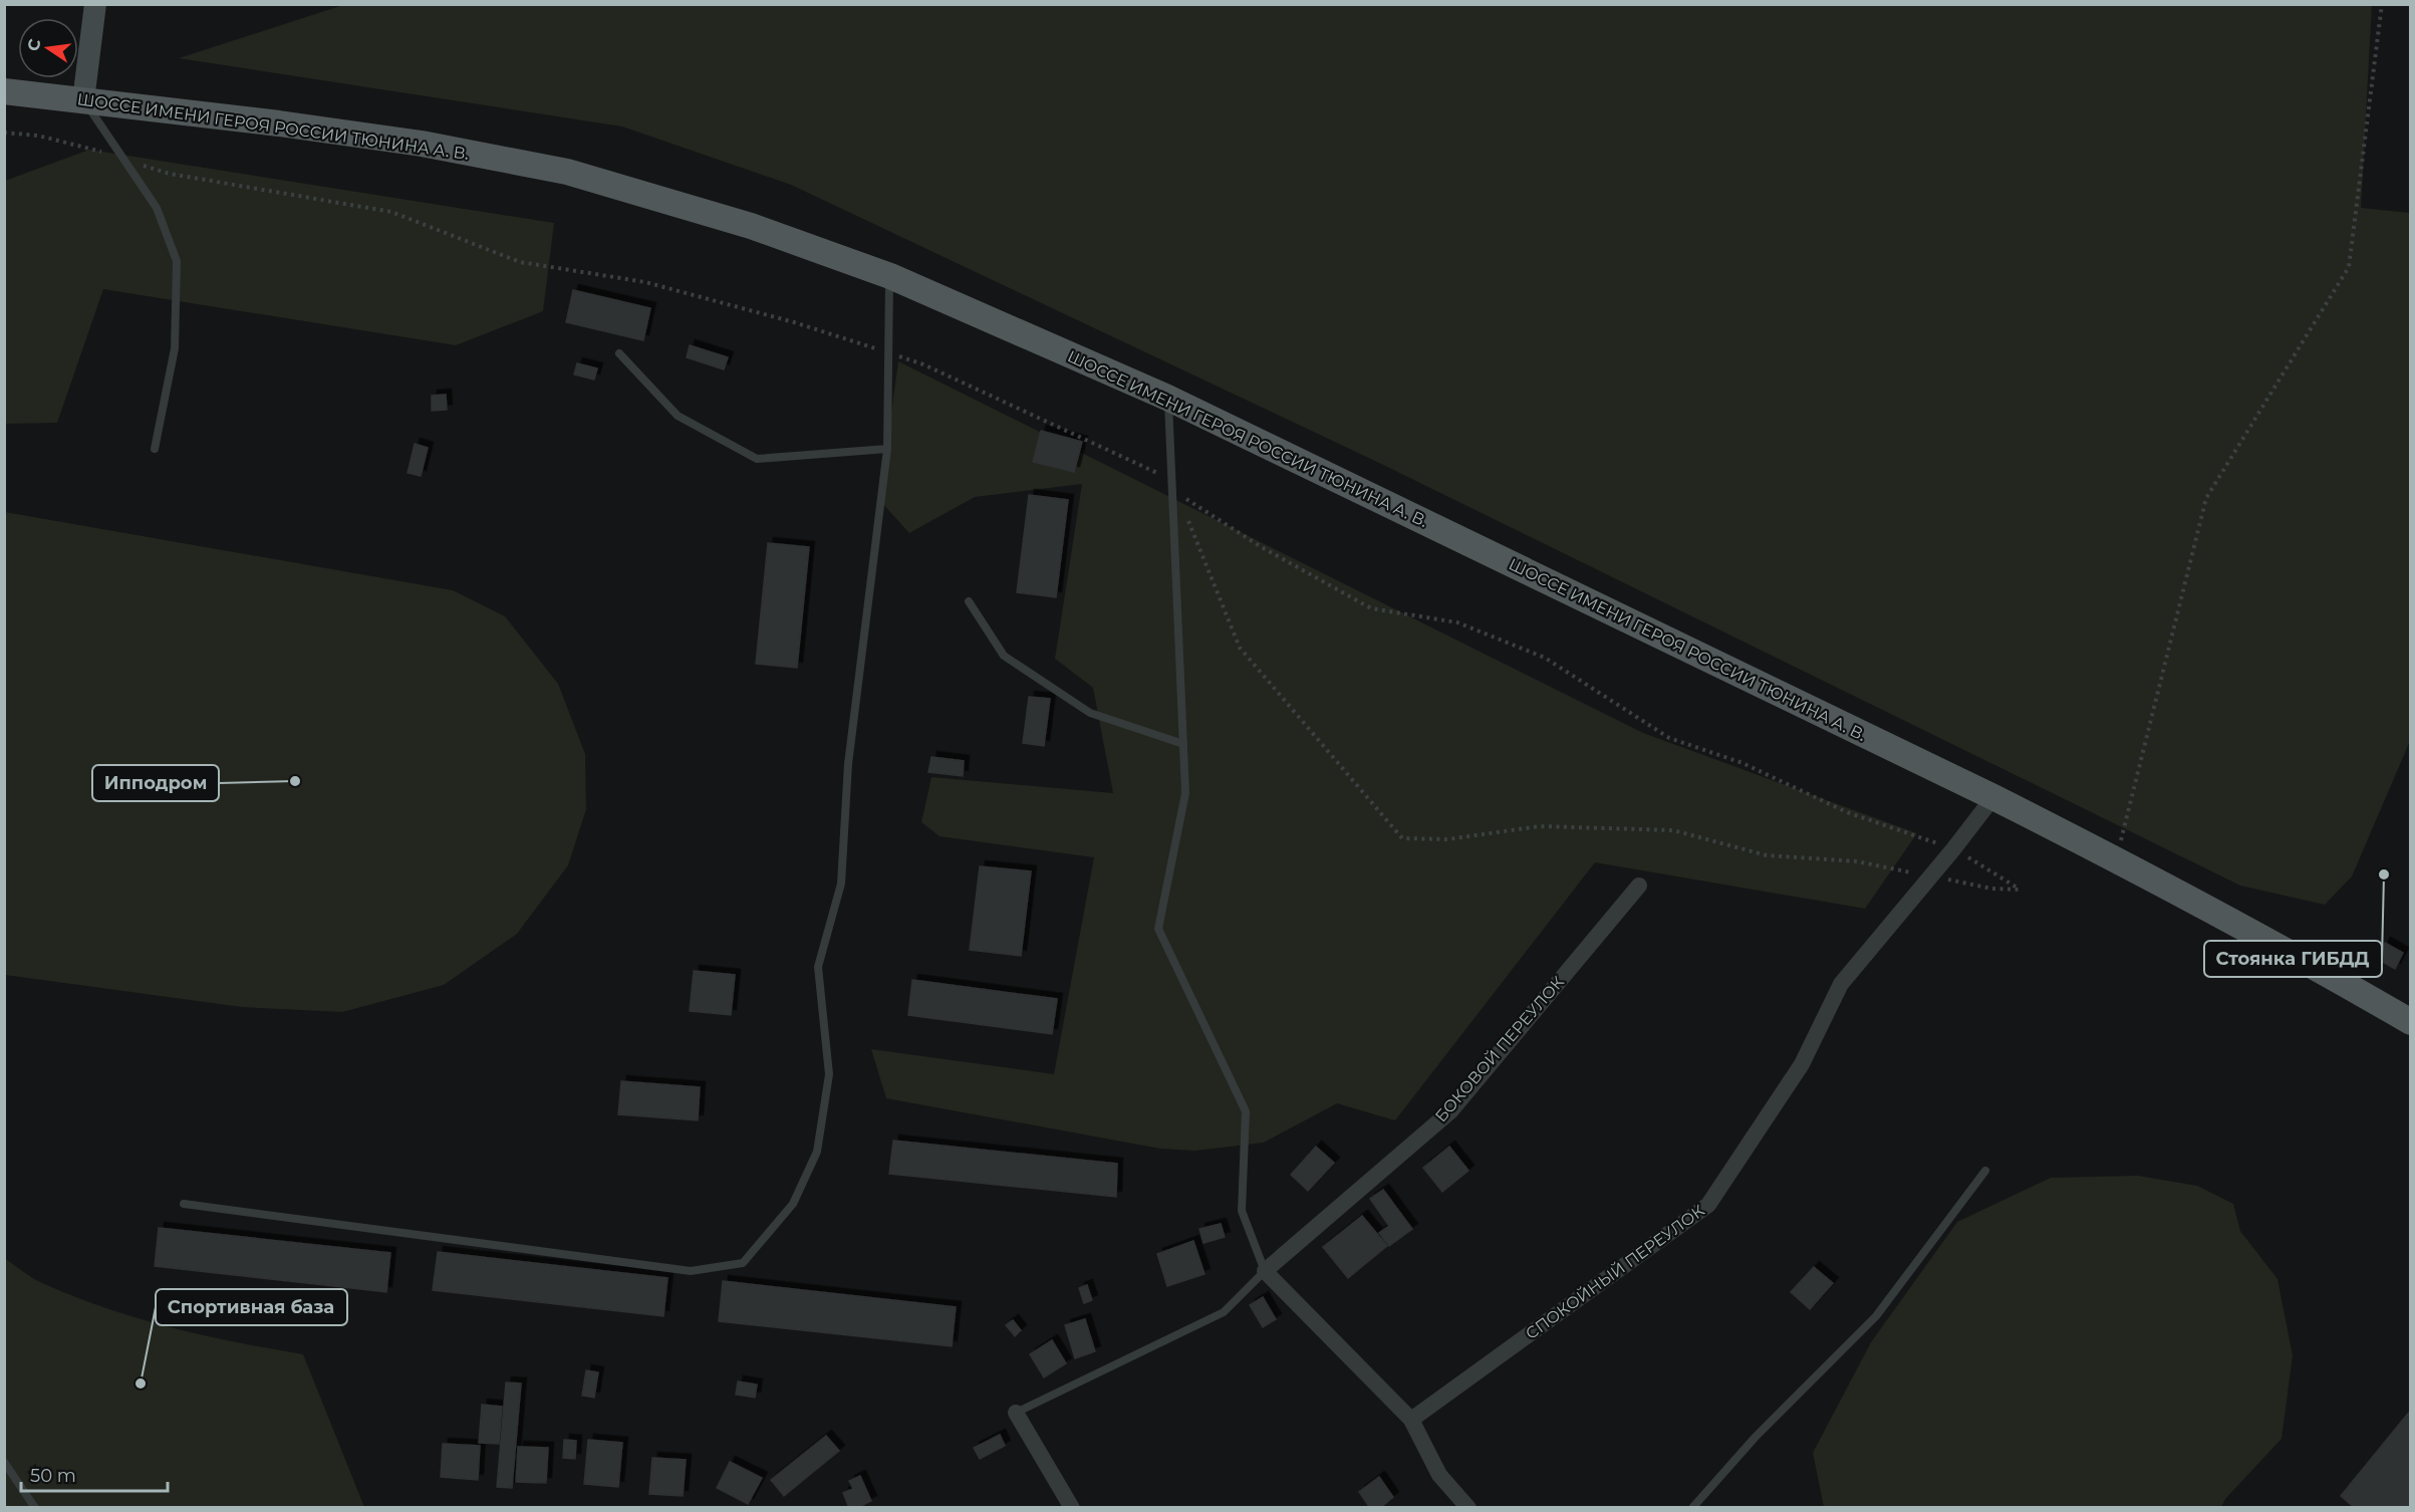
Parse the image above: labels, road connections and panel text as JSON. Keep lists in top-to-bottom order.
{
  "streets": {
    "main road": ["ШОССЕ ИМЕНИ ГЕРОЯ РОССИИ ТЮНИНА А. В."],
    "street": ["БОКОВОЙ ПЕРЕУЛОК", "СПОКОЙНЫЙ ПЕРЕУЛОК"]
  },
  "crossings": [
    ["ШОССЕ ИМЕНИ ГЕРОЯ РОССИИ ТЮНИНА А. В.", "СПОКОЙНЫЙ ПЕРЕУЛОК"]
  ],
  "places": ["Ипподром", "Стоянка ГИБДД", "Спортивная база"],
  "scale_bar": "50 m",
  "north": "left"
}
